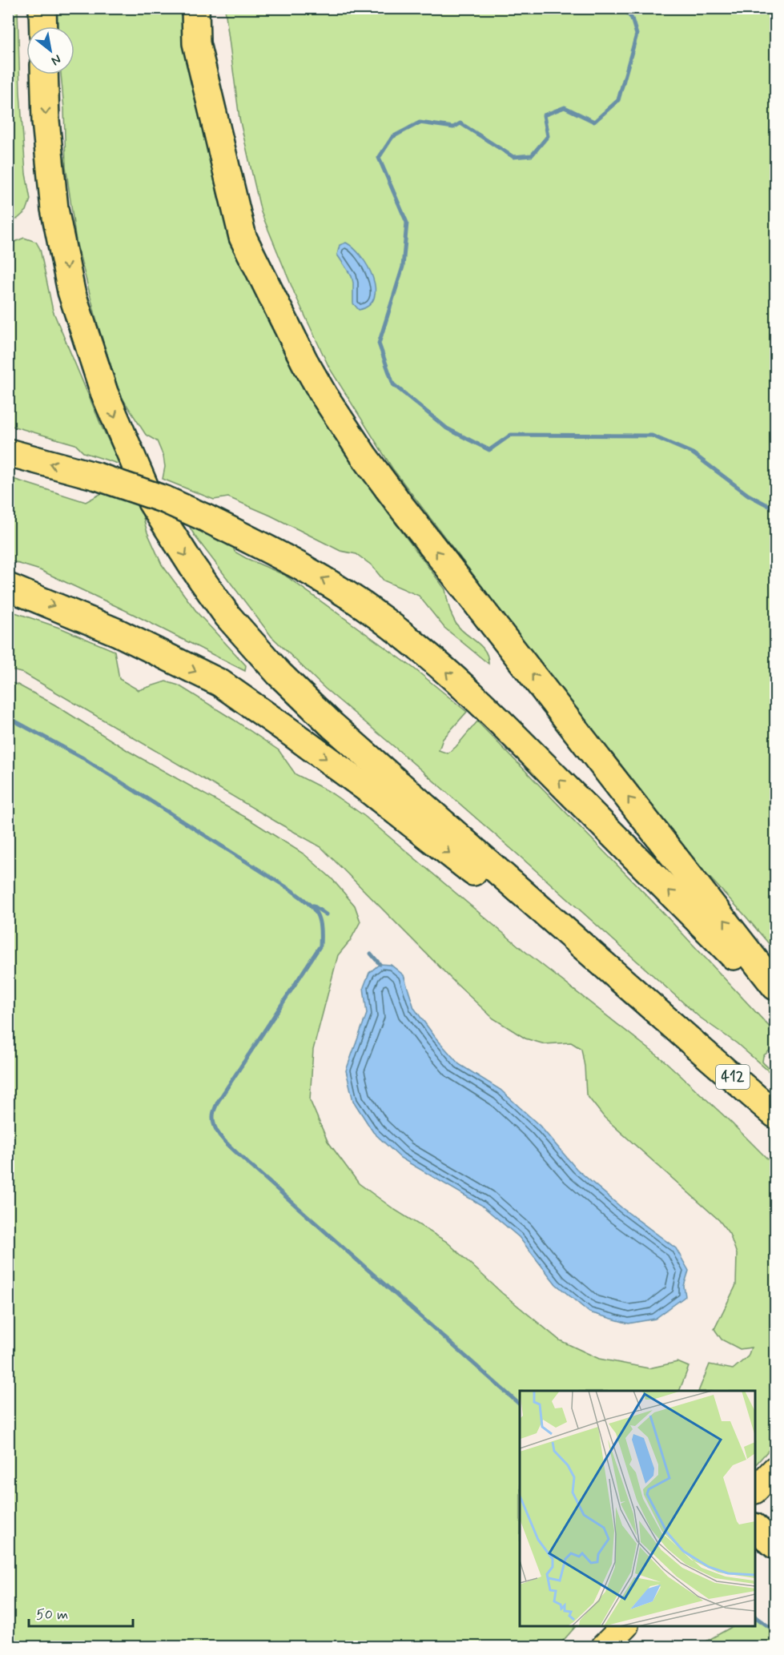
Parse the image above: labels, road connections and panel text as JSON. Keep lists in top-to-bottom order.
{
  "streets": {
    "highway": ["412"]
  },
  "scale_bar": "50 m",
  "north": "bottom right"
}
